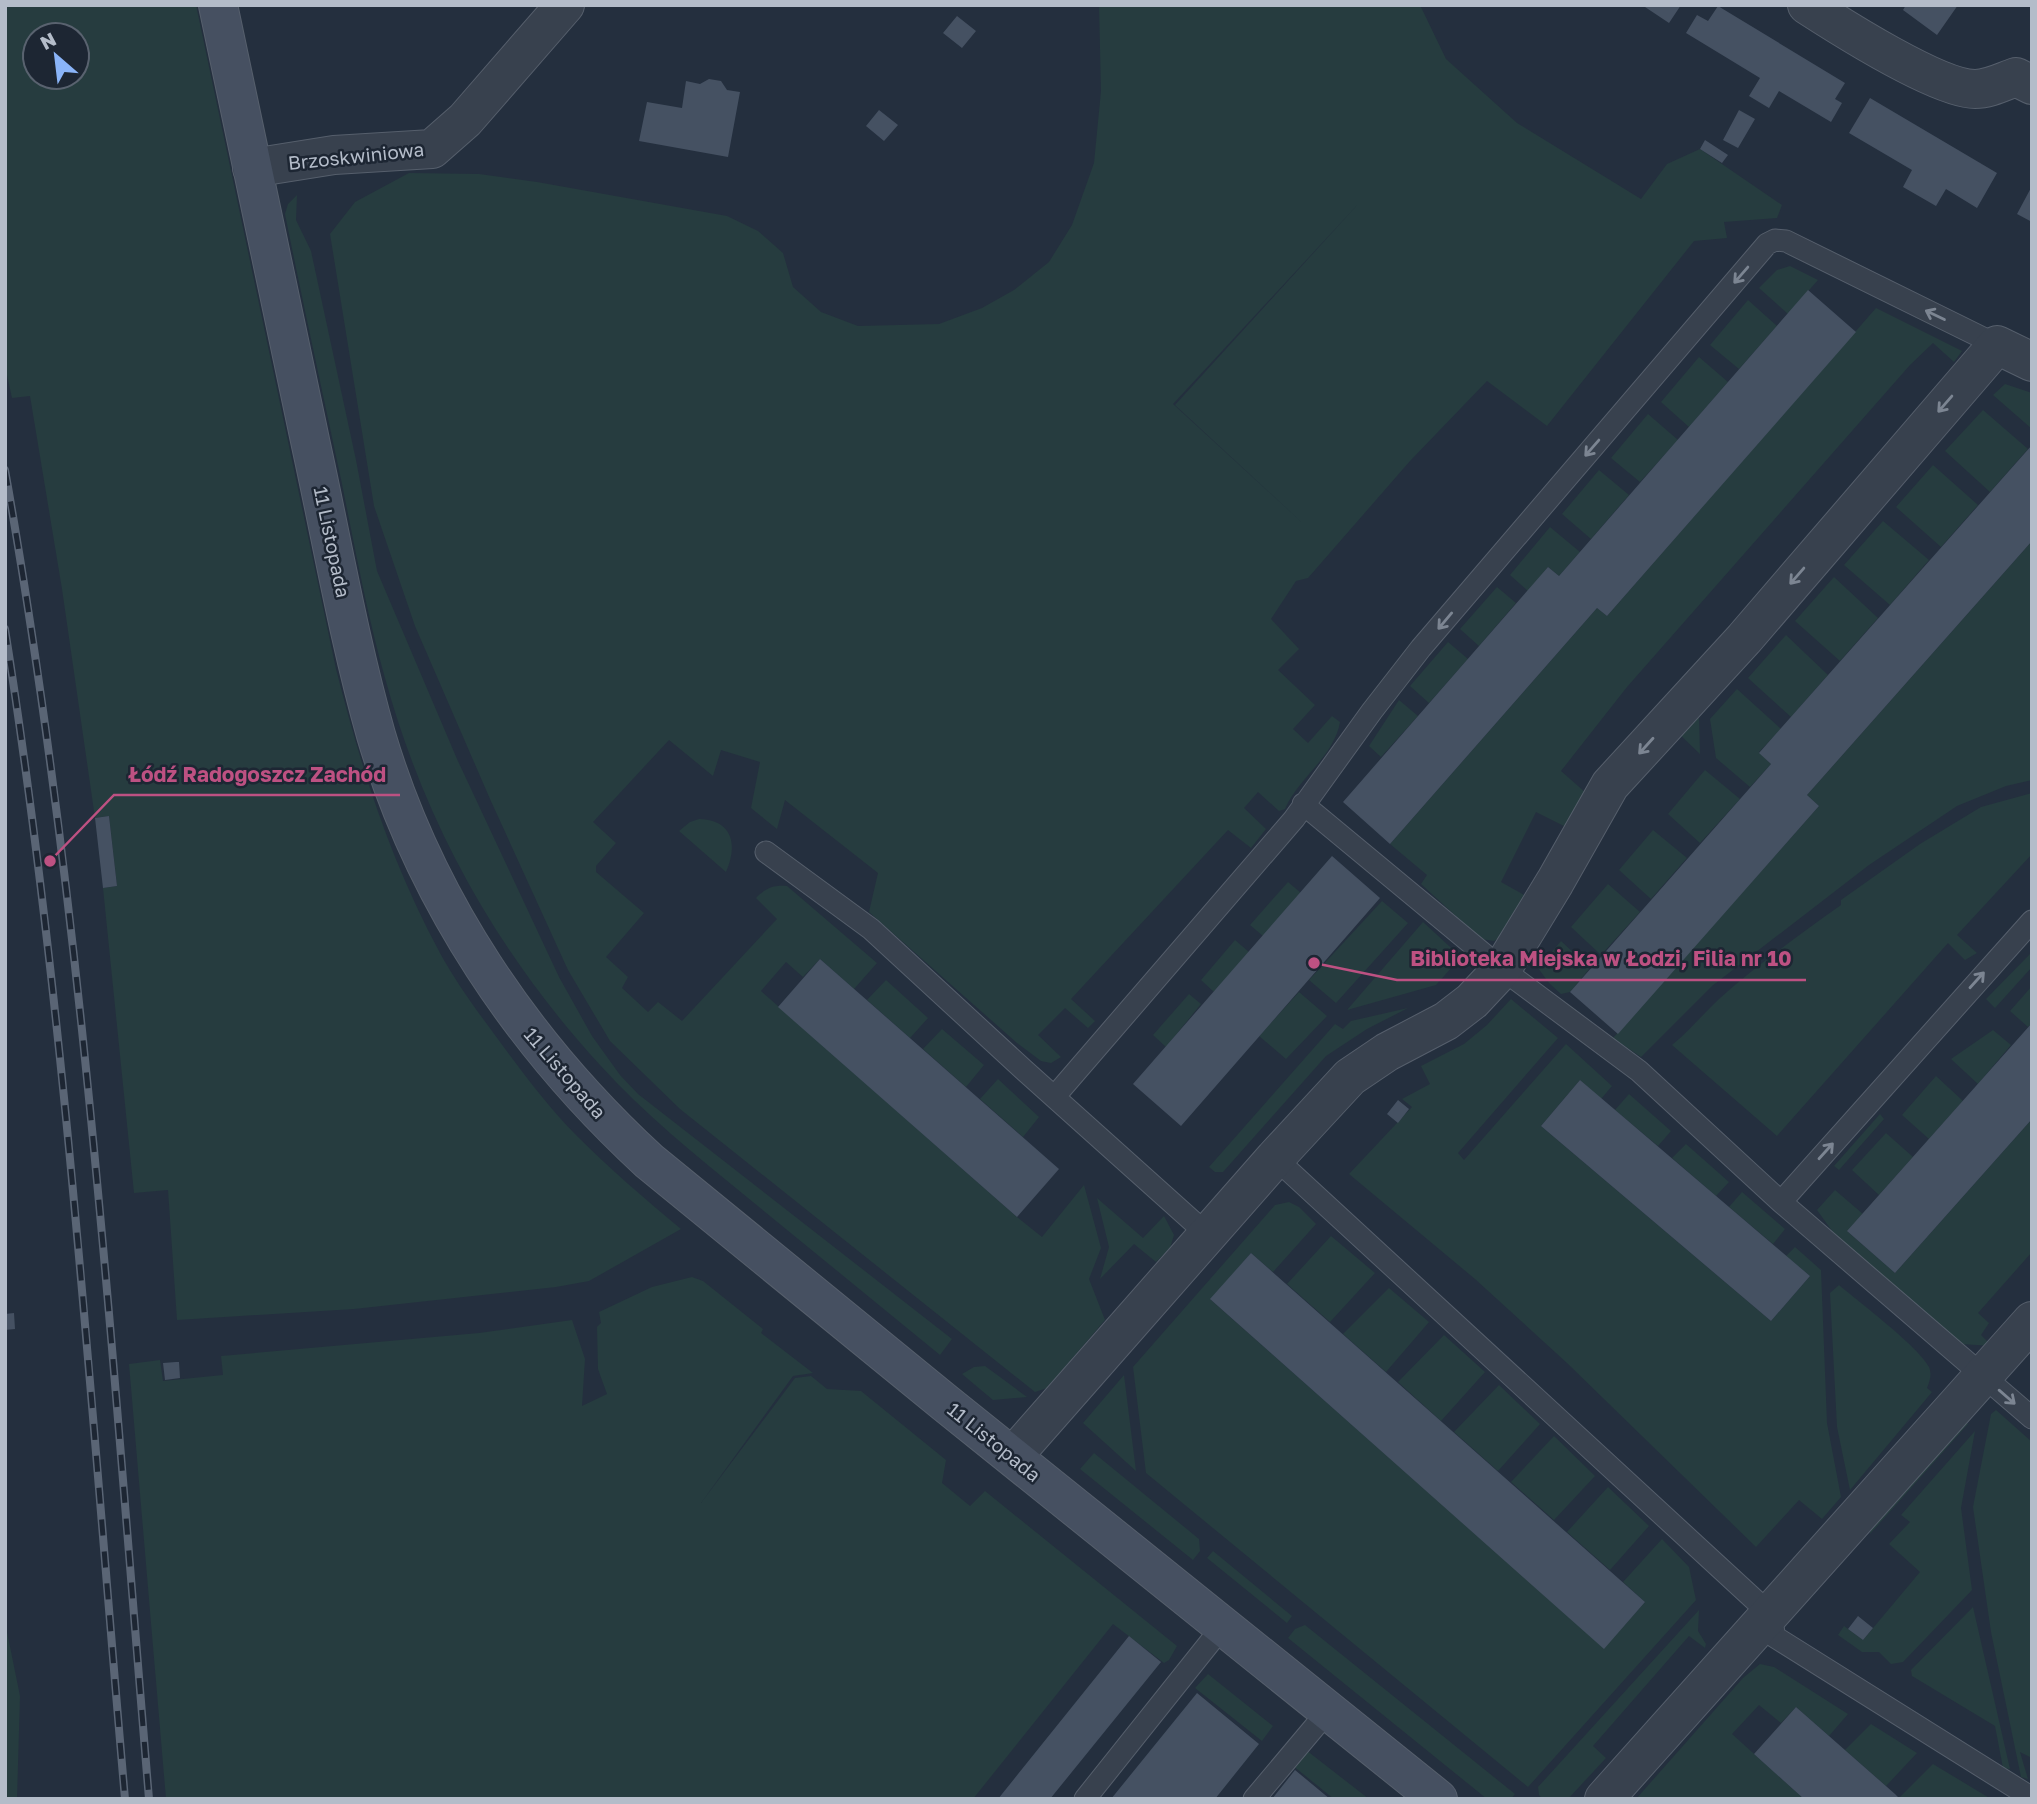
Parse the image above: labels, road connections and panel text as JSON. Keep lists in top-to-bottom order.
{
  "streets": {
    "street": ["Brzoskwiniowa", "11 Listopada"]
  },
  "crossings": [
    ["Brzoskwiniowa", "11 Listopada"]
  ],
  "places": ["Łódź Radogoszcz Zachód", "Biblioteka Miejska w Łodzi, Filia nr 10"],
  "north": "top left"
}
